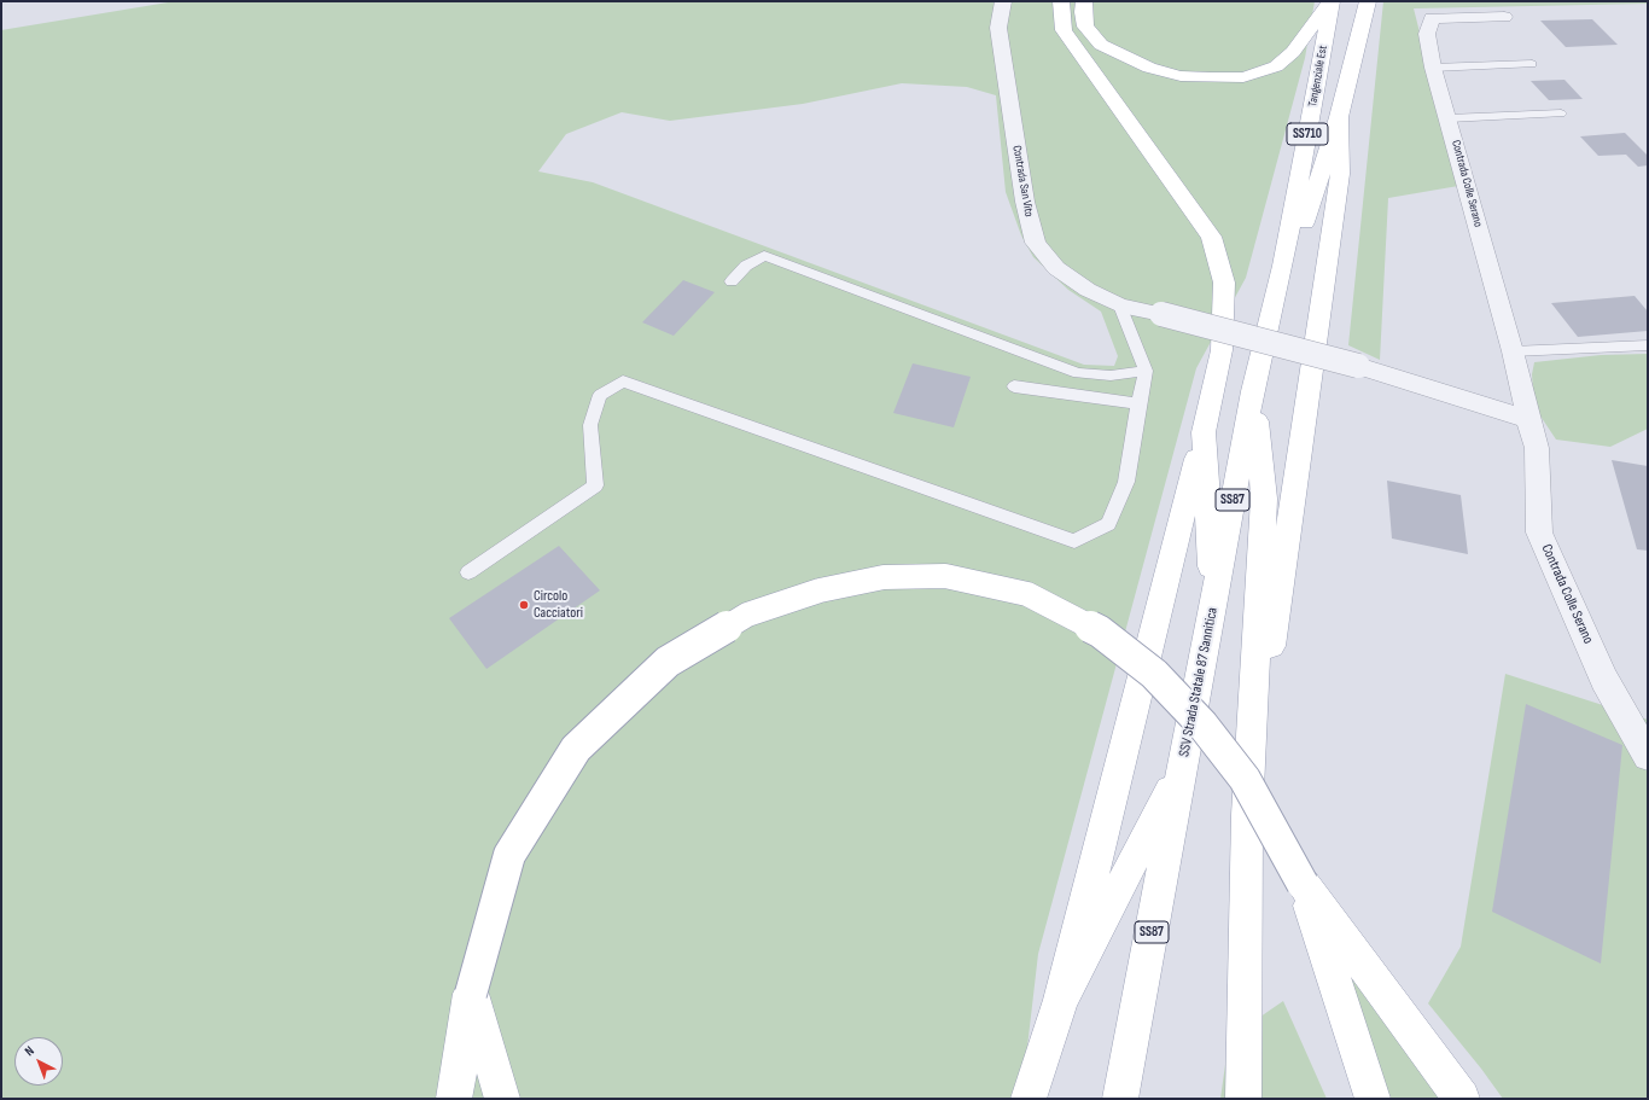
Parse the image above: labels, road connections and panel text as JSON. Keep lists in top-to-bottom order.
{
  "streets": {
    "main road": [
      "Tangenziale Est",
      "SS710",
      "SS87",
      "SSV Strada Statale 87 Sannitica"
    ],
    "street": ["Contrada San Vito", "Contrada Colle Serano"]
  },
  "crossings": [
    ["Tangenziale Est", "SSV Strada Statale 87 Sannitica"],
    ["Contrada San Vito", "Contrada Colle Serano"]
  ],
  "places": ["Circolo Cacciatori"],
  "north": "top left"
}
